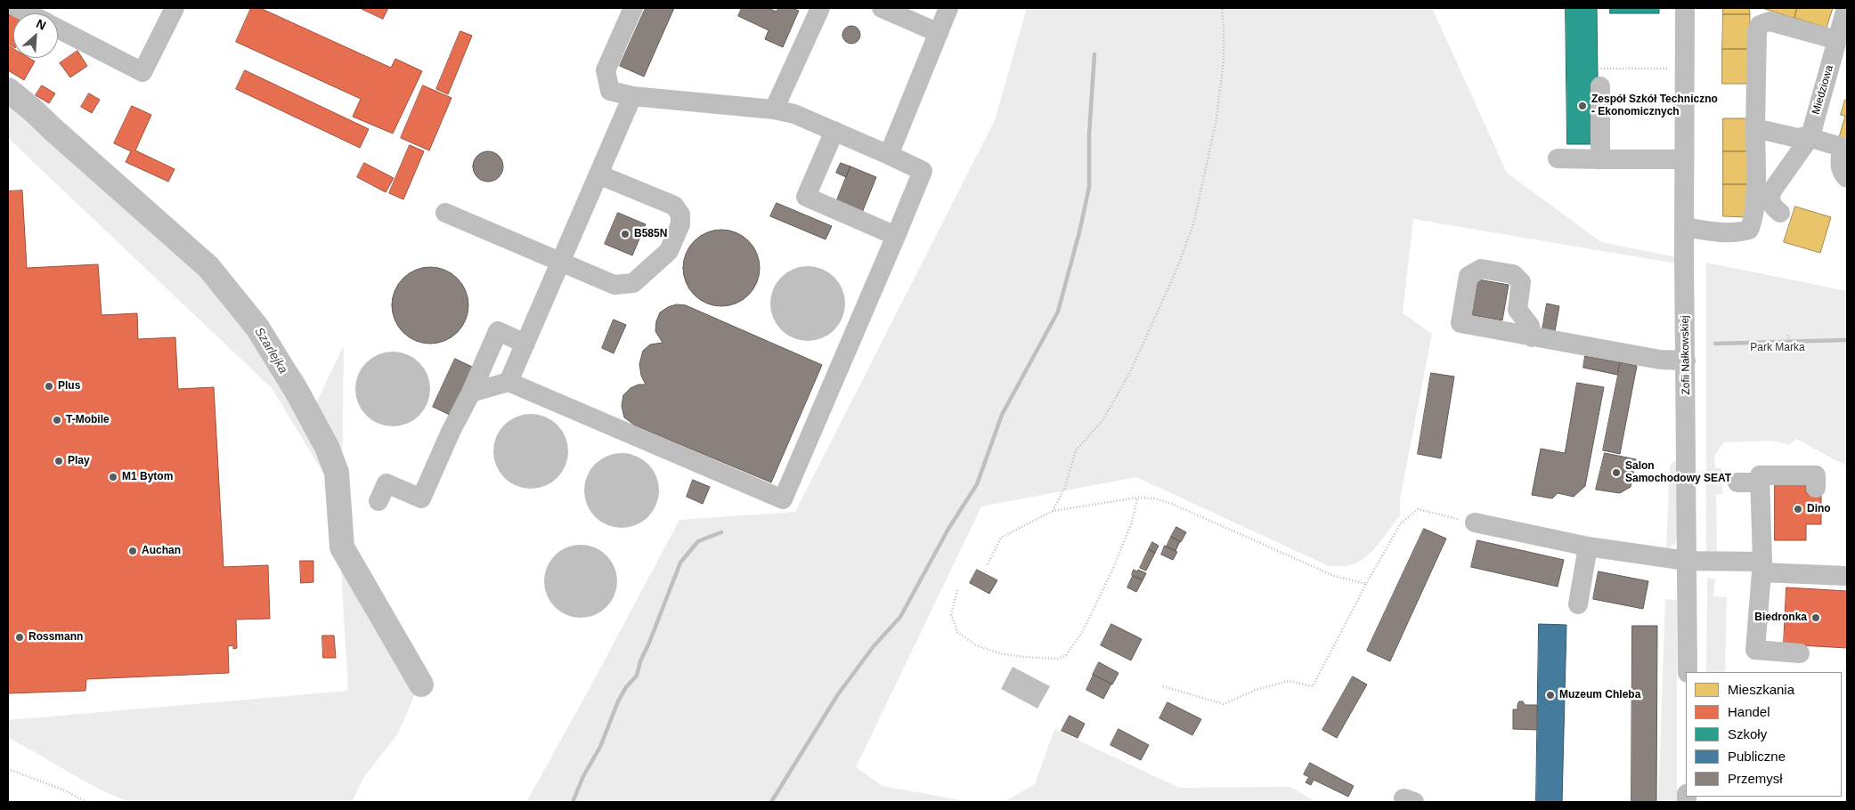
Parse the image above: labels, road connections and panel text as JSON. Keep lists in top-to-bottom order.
{
  "streets": {
    "street": ["Miedziowa", "Zofii Nałkowskiej"]
  },
  "water": ["Szarlejka"],
  "parks": ["Park Marka"],
  "places": [
    "Zespół Szkół Techniczno - Ekonomicznych",
    "B585N",
    "Plus",
    "T-Mobile",
    "Play",
    "Salon Samochodowy SEAT",
    "M1 Bytom",
    "Dino",
    "Auchan",
    "Biedronka",
    "Rossmann",
    "Muzeum Chleba"
  ],
  "legend": [
    "Mieszkania",
    "Handel",
    "Szkoły",
    "Publiczne",
    "Przemysł"
  ],
  "north": "top right"
}
